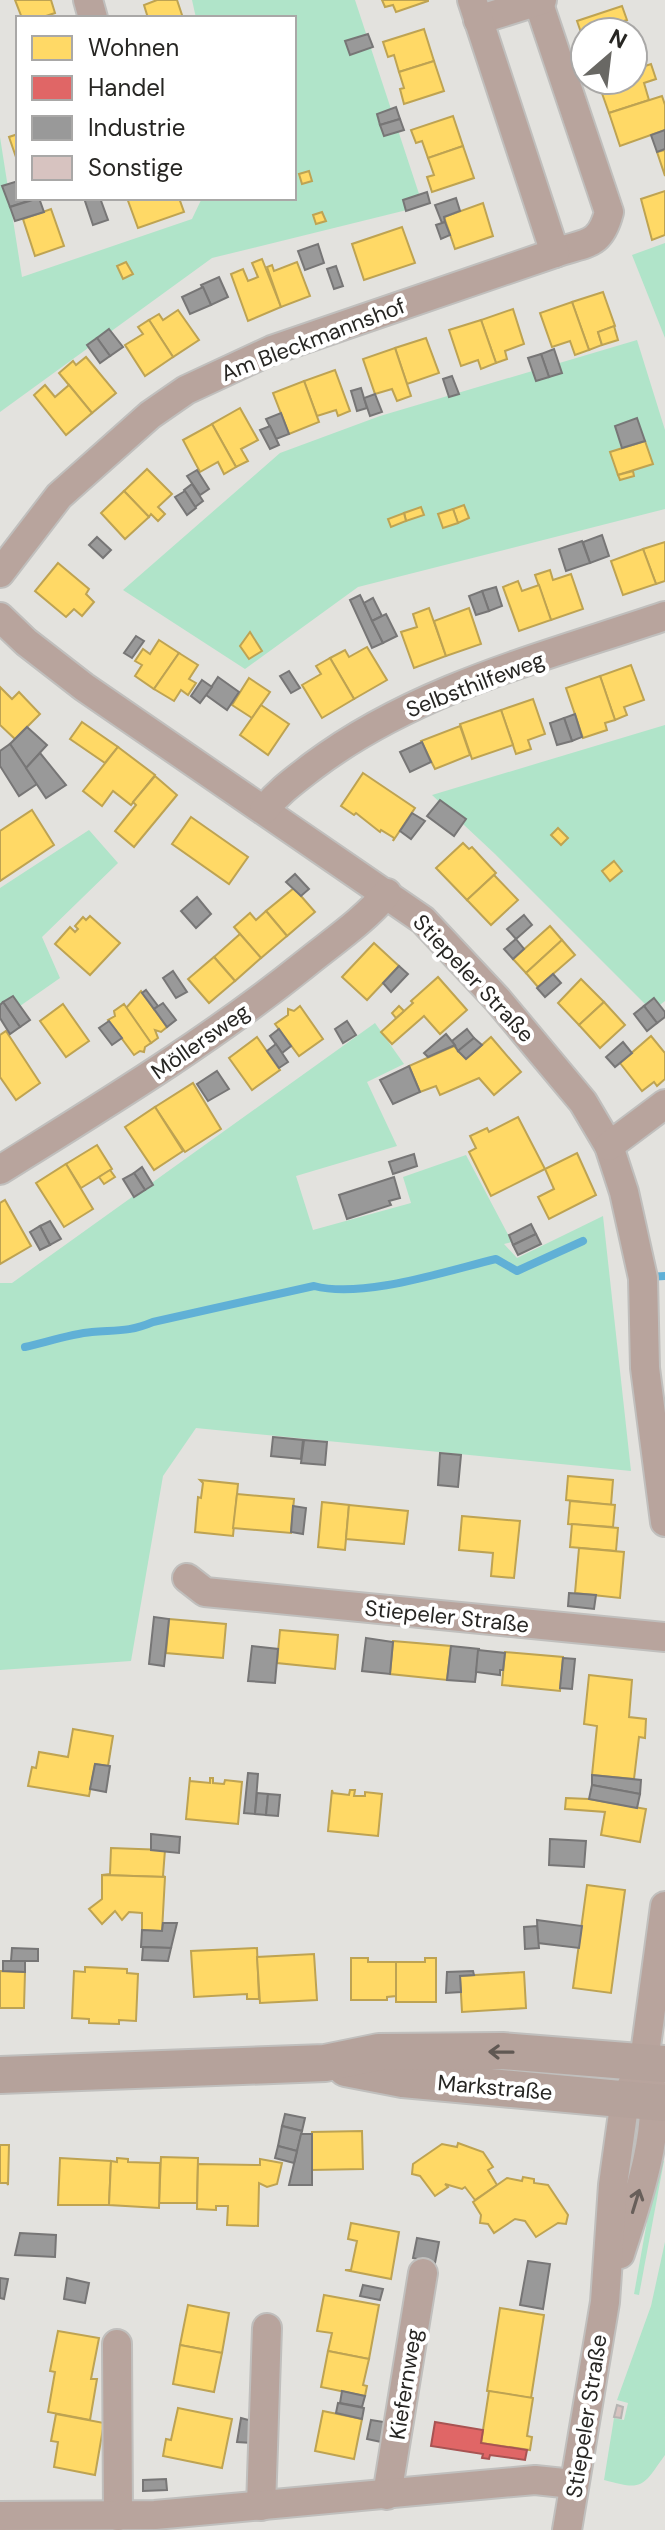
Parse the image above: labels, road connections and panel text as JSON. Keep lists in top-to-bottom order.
{
  "streets": {
    "main road": ["Markstraße"],
    "street": [
      "Am Bleckmannshof",
      "Selbsthilfeweg",
      "Stiepeler Straße",
      "Möllersweg",
      "Kiefernweg"
    ]
  },
  "crossings": [
    ["Selbsthilfeweg", "Stiepeler Straße"],
    ["Stiepeler Straße", "Möllersweg"],
    ["Stiepeler Straße", "Markstraße"]
  ],
  "legend": [
    "Wohnen",
    "Handel",
    "Industrie",
    "Sonstige"
  ],
  "north": "top right"
}
